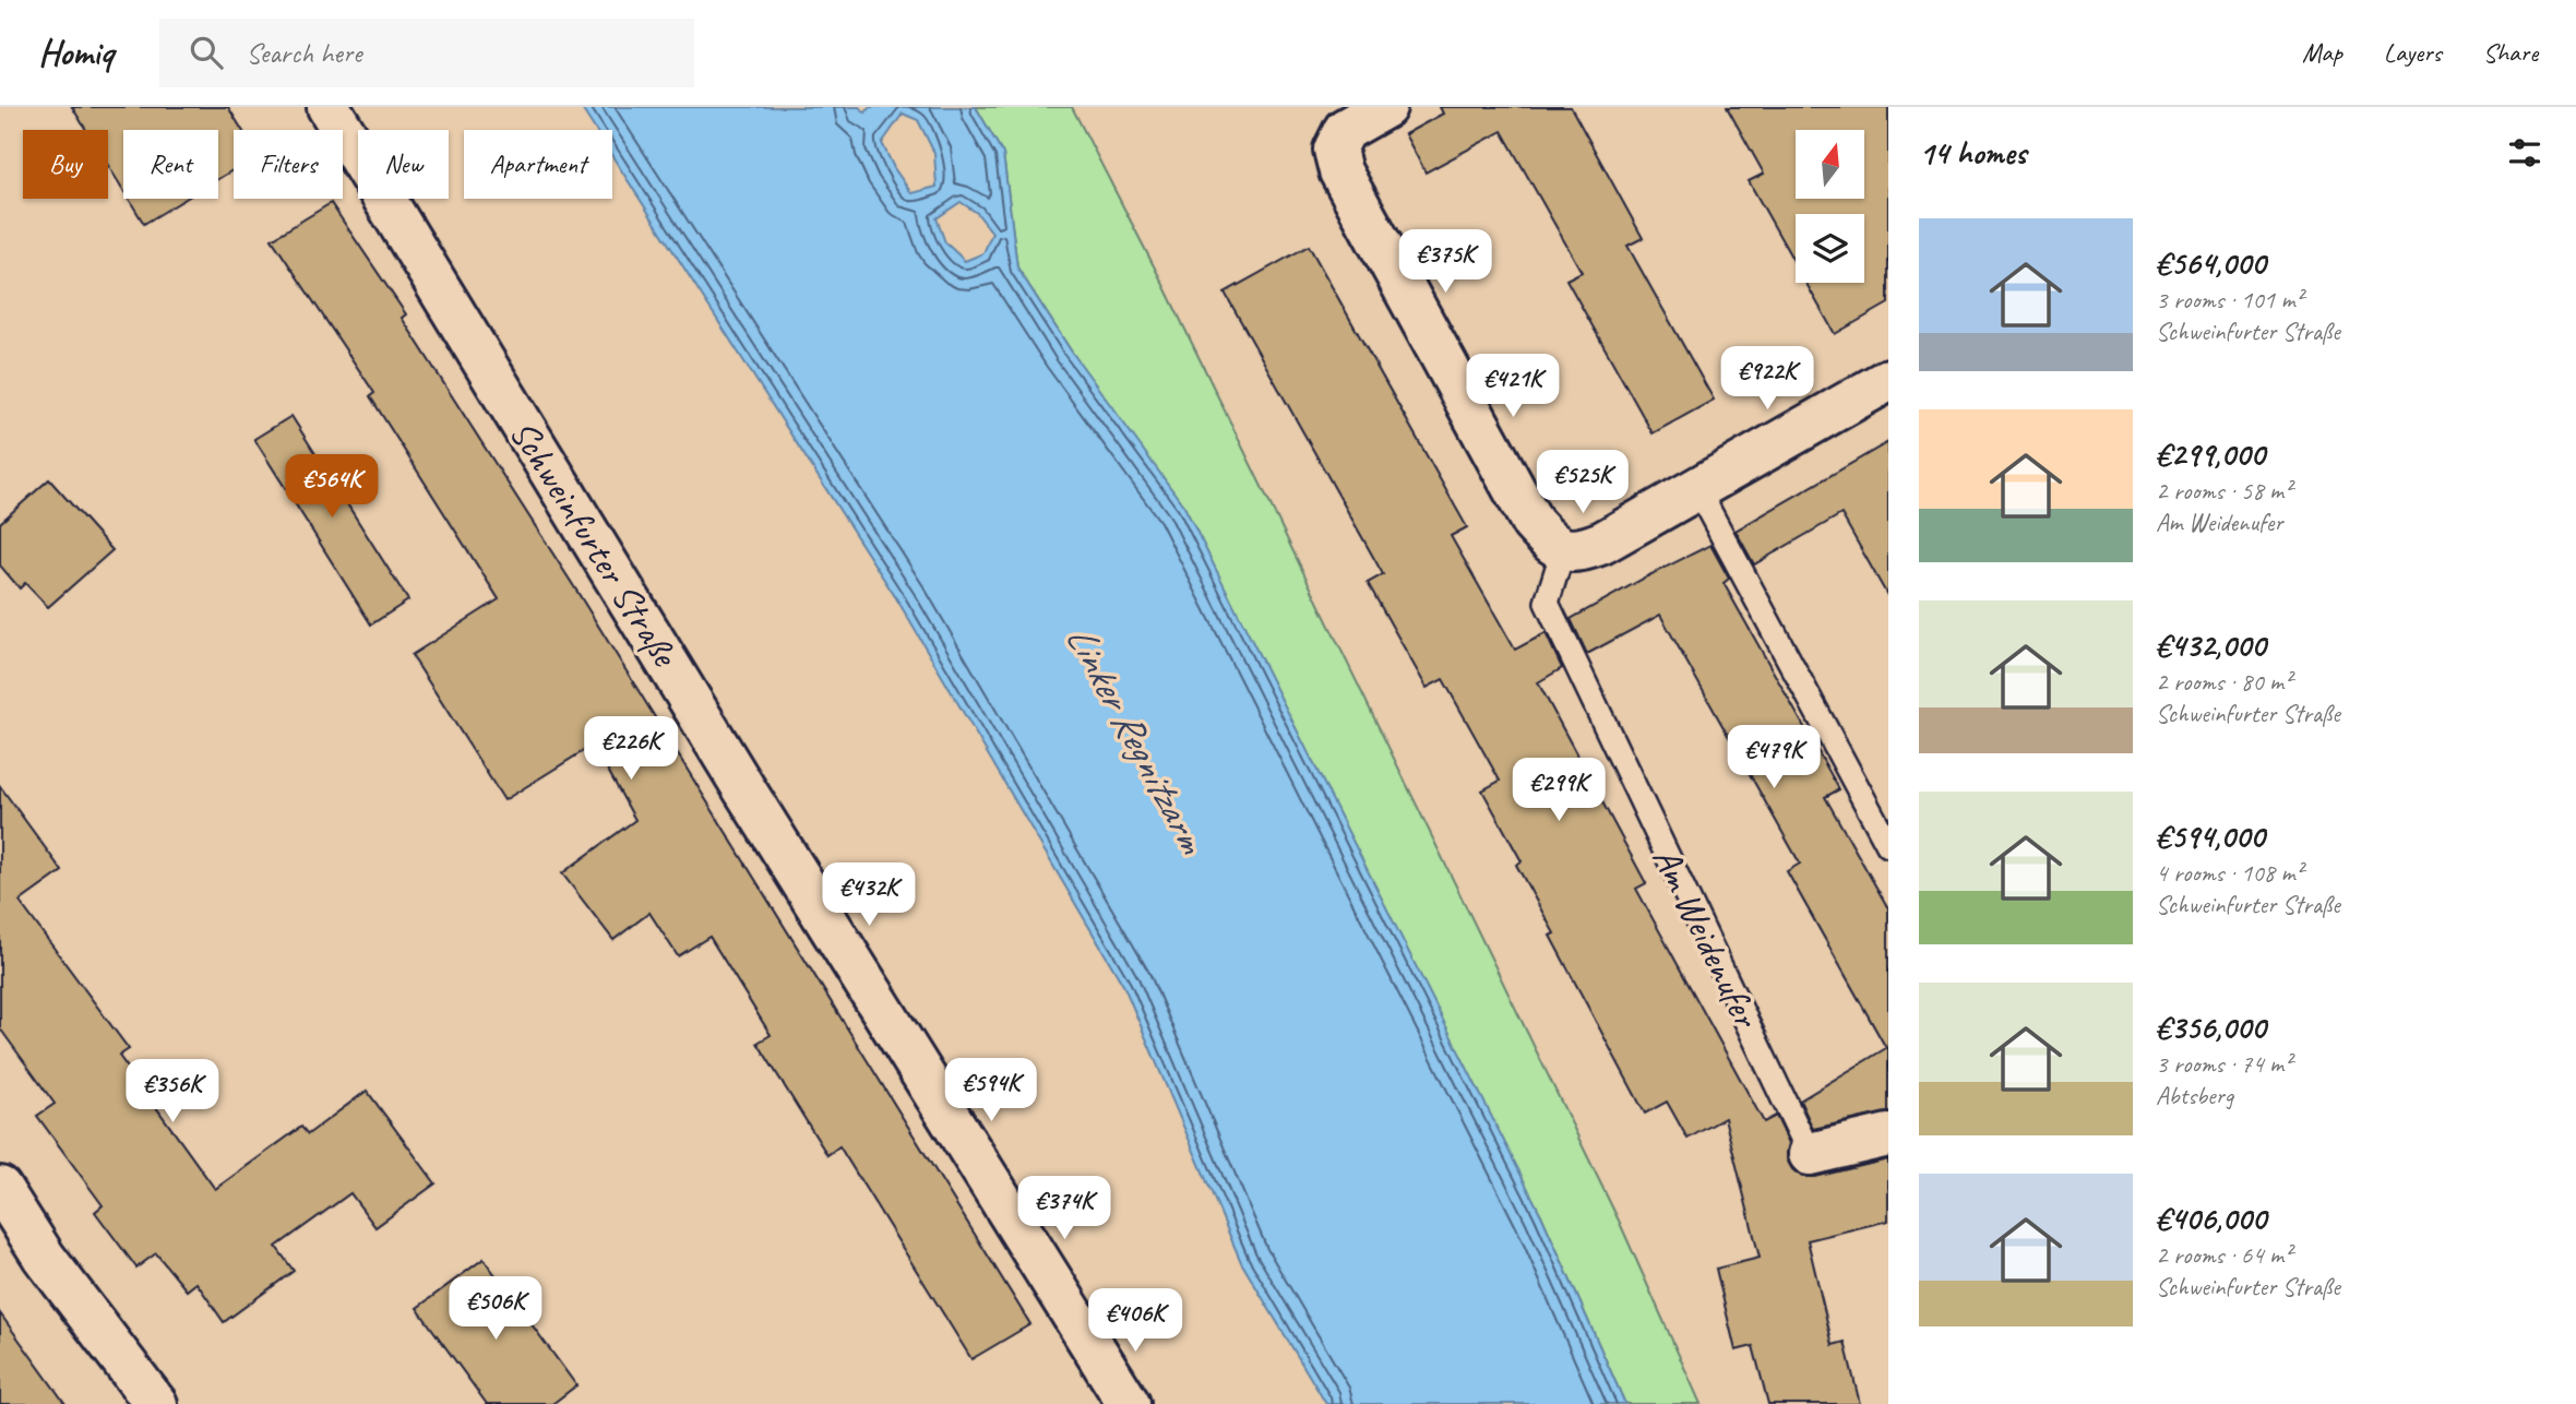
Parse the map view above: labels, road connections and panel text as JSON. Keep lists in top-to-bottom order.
{
  "streets": {
    "street": ["Schweinfurter Straße"],
    "lane": ["Am Weidenufer"]
  },
  "water": ["Linker Regnitzarm"],
  "north": "top",
  "page": {
    "header": "Homiq",
    "search": "Search here",
    "nav": ["Map", "Layers", "Share"],
    "heading": "14 homes",
    "chip": [
      "Buy",
      "Rent",
      "Filters",
      "New",
      "Apartment"
    ],
    "list": [
      {
        "name": "€564,000",
        "note": "3 rooms · 101 m² · Schweinfurter Straße"
      },
      {
        "name": "€299,000",
        "note": "2 rooms · 58 m² · Am Weidenufer"
      },
      {
        "name": "€432,000",
        "note": "2 rooms · 80 m² · Schweinfurter Straße"
      },
      {
        "name": "€594,000",
        "note": "4 rooms · 108 m² · Schweinfurter Straße"
      },
      {
        "name": "€356,000",
        "note": "3 rooms · 74 m² · Abtsberg"
      },
      {
        "name": "€406,000",
        "note": "2 rooms · 64 m² · Schweinfurter Straße"
      }
    ],
    "price": [
      "€375K",
      "€922K",
      "€421K",
      "€525K",
      "€564K",
      "€226K",
      "€479K",
      "€299K",
      "€432K",
      "€594K",
      "€356K",
      "€374K",
      "€506K",
      "€406K"
    ]
  }
}
